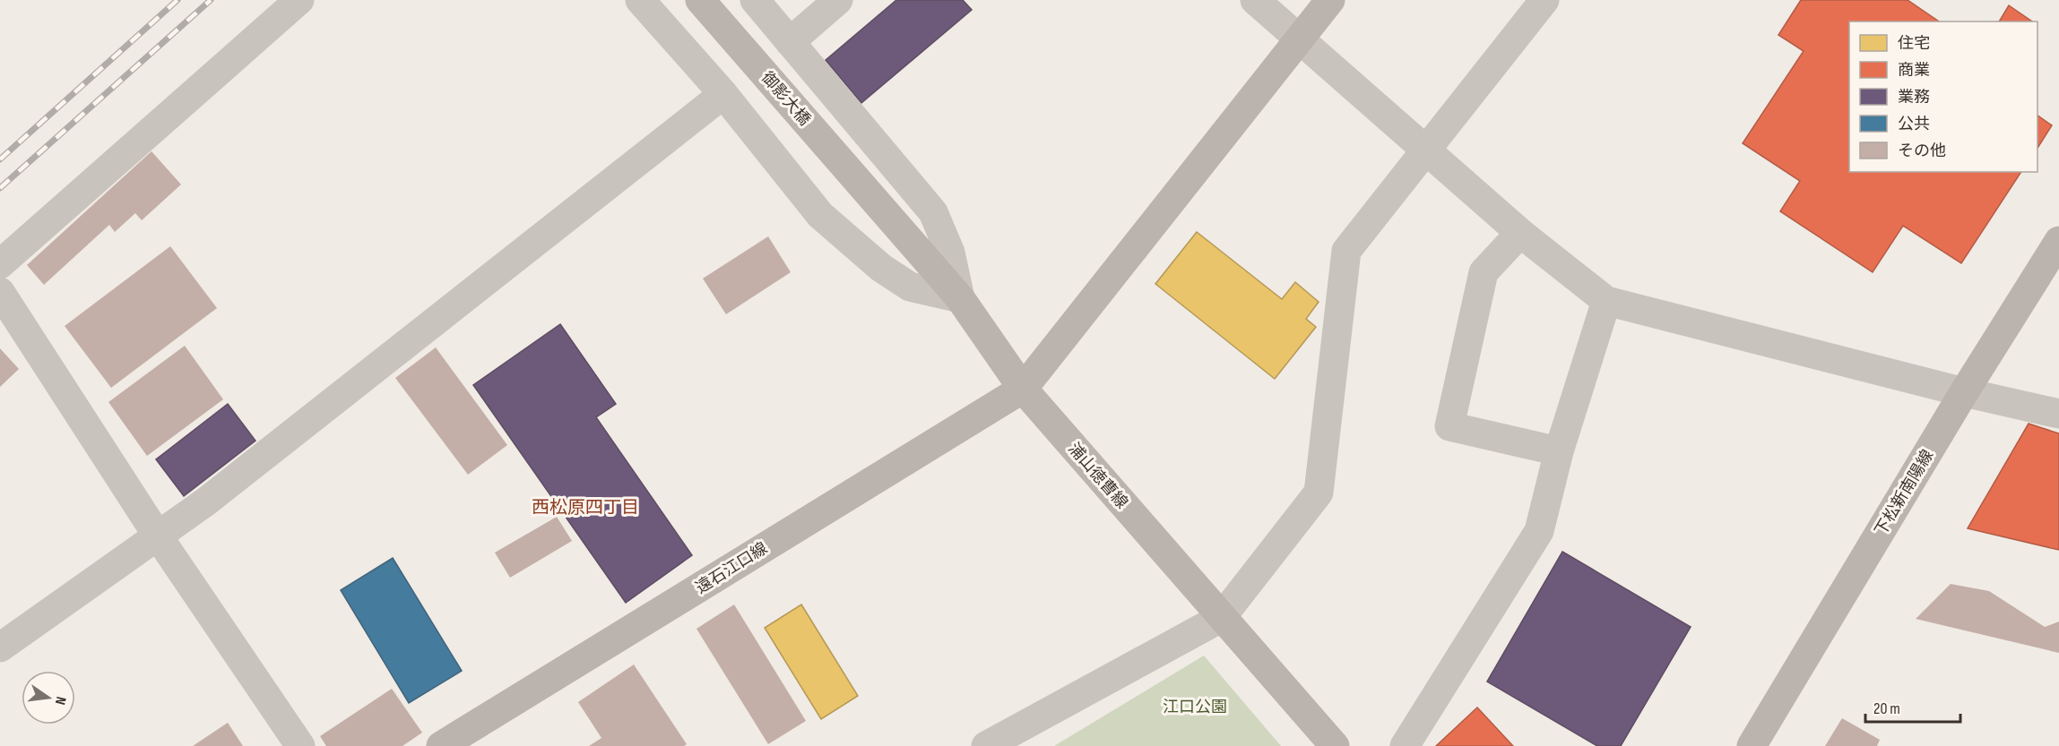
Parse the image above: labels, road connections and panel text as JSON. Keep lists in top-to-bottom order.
{
  "streets": {
    "street": [
      "御影大橋",
      "浦山徳曹線",
      "下松新南陽線",
      "遠石江口線"
    ]
  },
  "crossings": [
    ["御影大橋", "浦山徳曹線"],
    ["浦山徳曹線", "遠石江口線"]
  ],
  "districts": ["西松原四丁目"],
  "parks": ["江口公園"],
  "legend": [
    "住宅",
    "商業",
    "業務",
    "公共",
    "その他"
  ],
  "scale_bar": "20 m",
  "north": "right"
}
